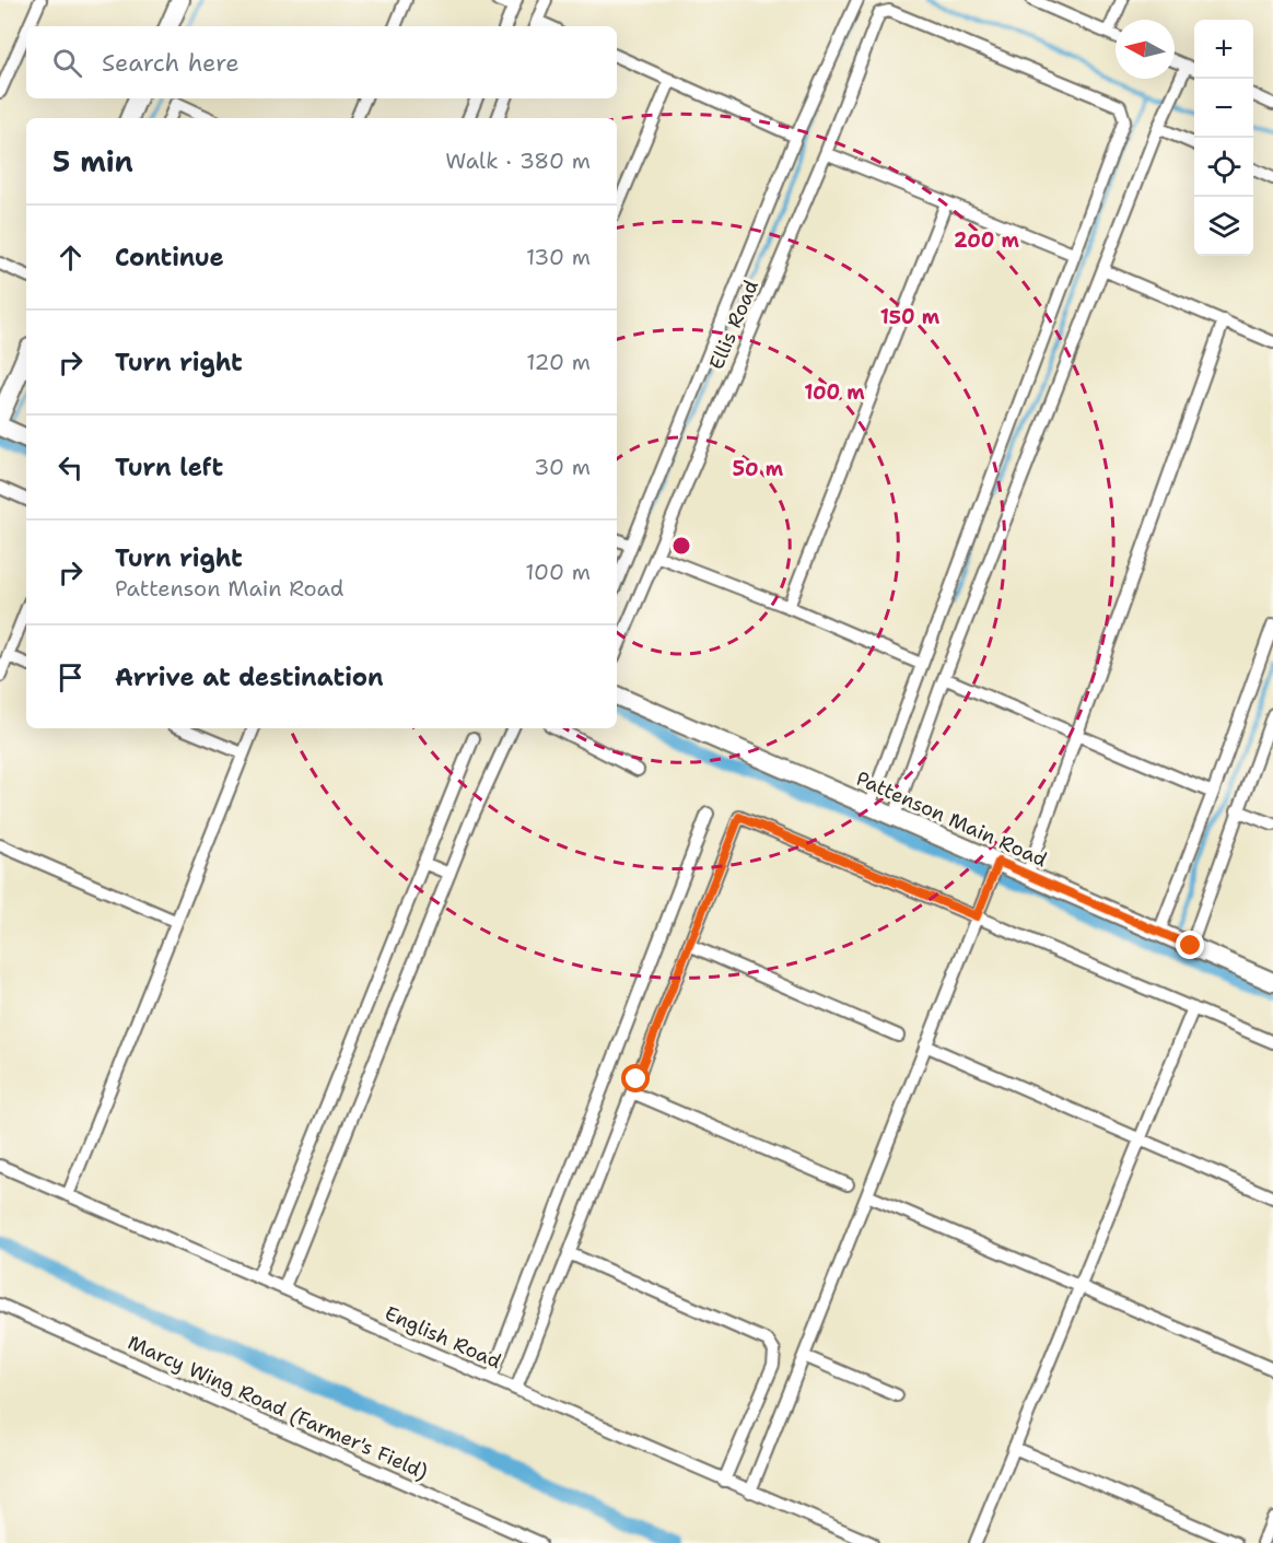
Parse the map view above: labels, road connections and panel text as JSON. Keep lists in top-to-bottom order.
{
  "streets": {
    "street": [
      "Ellis Road",
      "Pattenson Main Road",
      "English Road",
      "Marcy Wing Road (Farmer's Field)"
    ]
  },
  "north": "left",
  "page": {
    "map_buttons": ["+", "−"],
    "search": "Search here",
    "heading": ["5 min", "Walk · 380 m"],
    "list": [
      ["Continue", "130 m"],
      ["Turn right", "120 m"],
      ["Turn left", "30 m"],
      ["Turn right", "Pattenson Main Road", "100 m"],
      "Arrive at destination"
    ]
  },
  "rings": [
    "200 m",
    "150 m",
    "100 m",
    "50 m"
  ]
}
